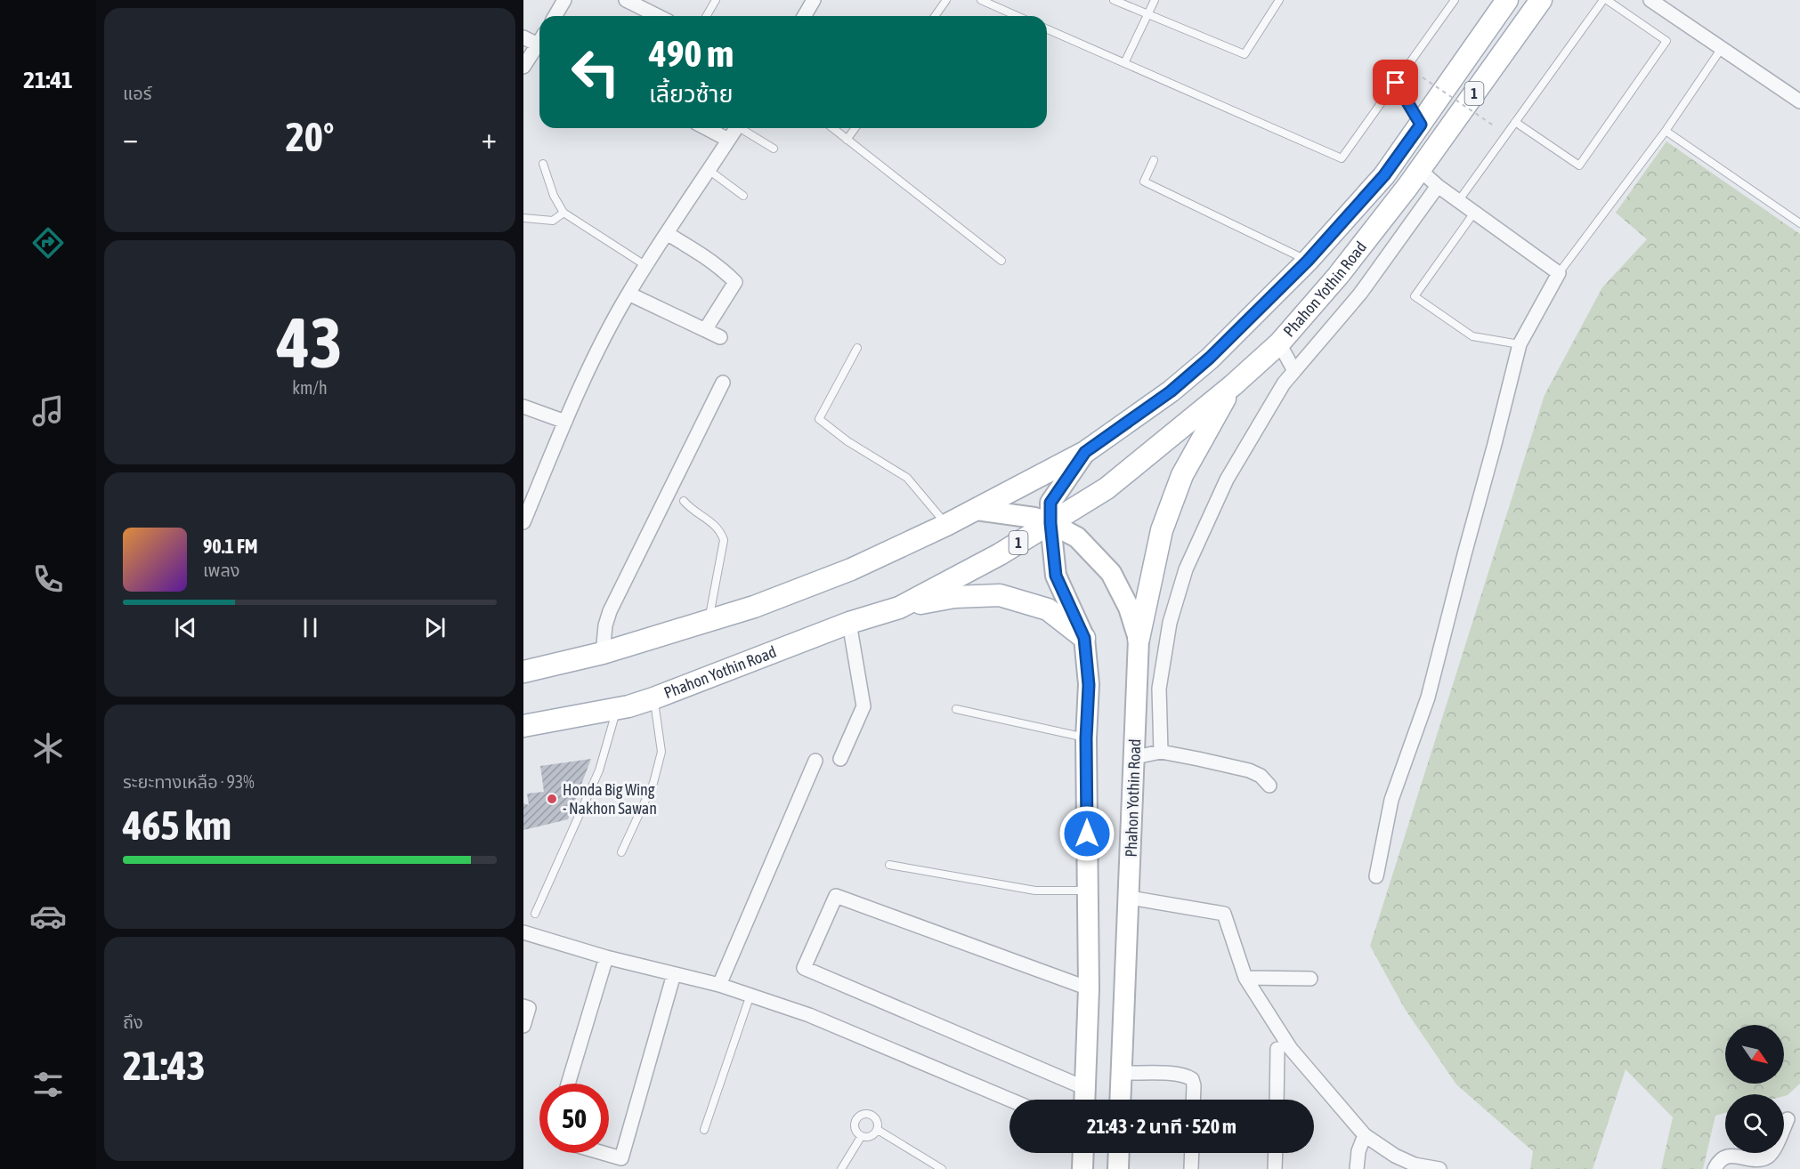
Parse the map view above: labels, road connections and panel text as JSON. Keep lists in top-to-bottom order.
{
  "streets": {
    "main road": ["1", "Phahon Yothin Road"]
  },
  "places": ["Honda Big Wing - Nakhon Sawan"],
  "north": "bottom right",
  "page": {
    "tabs": "21:41",
    "tile": [
      "แอร์",
      ["43", "km/h"],
      ["ระยะทางเหลือ · 93%", "465 km"],
      ["ถึง", "21:43"]
    ],
    "turn": ["490 m", "เลี้ยวซ้าย"],
    "heat": ["−", "20°", "+"],
    "song": ["90.1 FM", "เพลง"],
    "limit": "50",
    "trip": "21:43 · 2 นาที · 520 m"
  }
}
